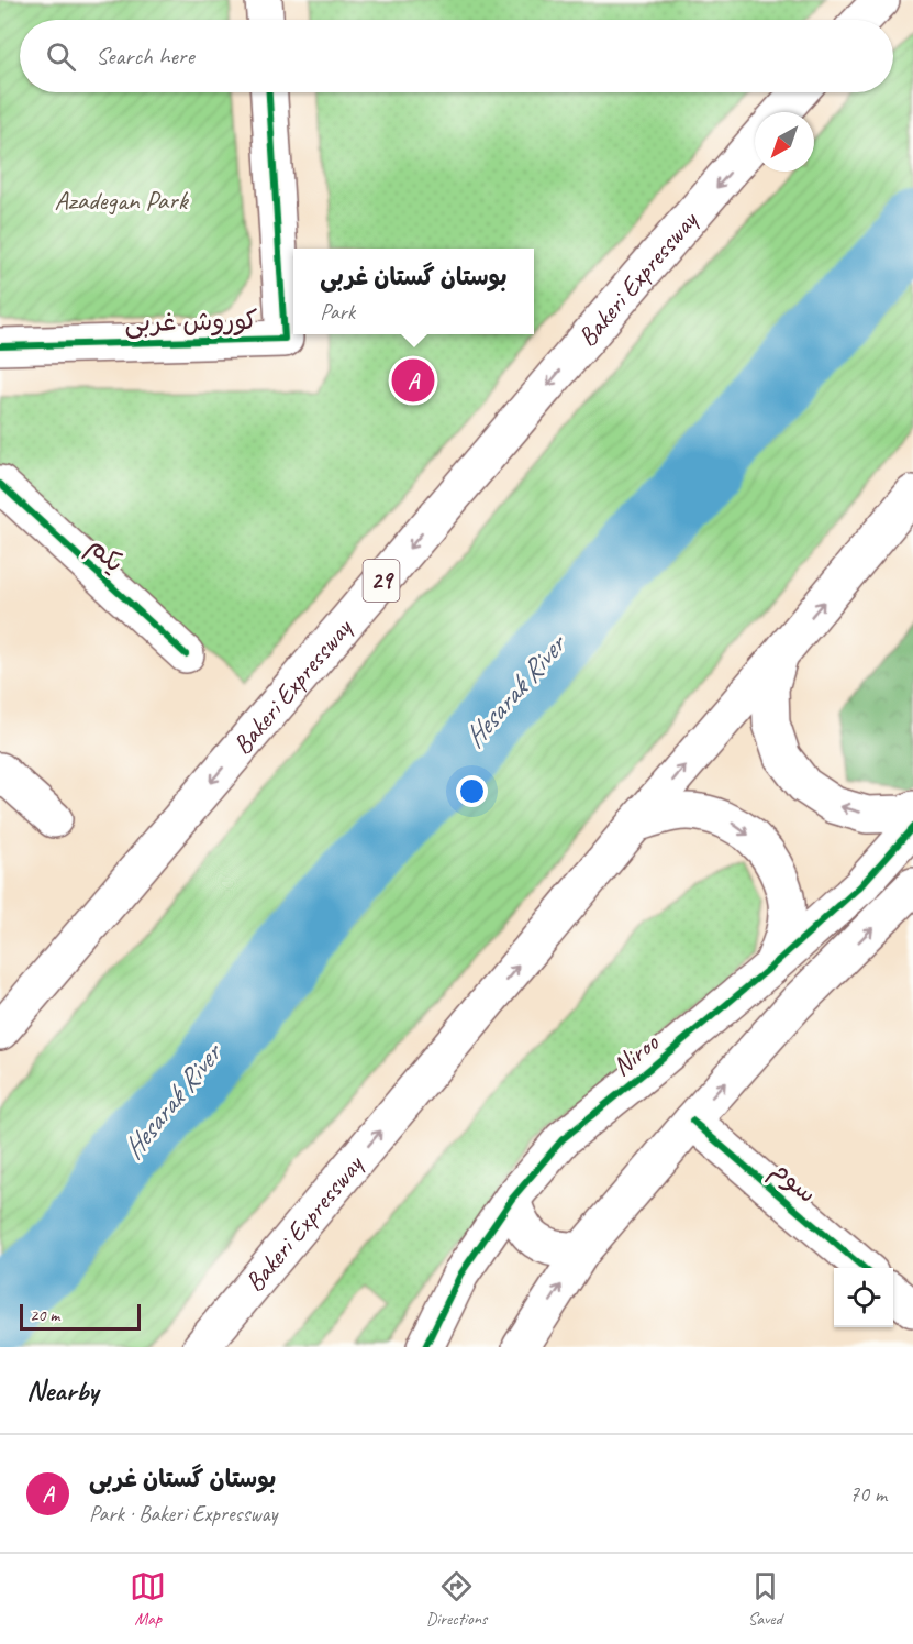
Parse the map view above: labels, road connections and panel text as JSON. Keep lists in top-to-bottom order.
{
  "streets": {
    "main road": [
      "Bakeri Expressway",
      "کوروش غربی",
      "یکم",
      "29",
      "Niroo",
      "سوم"
    ]
  },
  "water": ["Hesarak River"],
  "parks": ["Azadegan Park"],
  "scale_bar": "20 m",
  "north": "bottom left",
  "page": {
    "search": "Search here",
    "popup": ["بوستان گستان غربی", "Park"],
    "pins": "A",
    "scale": "20 m",
    "heading": "Nearby",
    "list": [
      {
        "mark": "A",
        "name": "بوستان گستان غربی",
        "note": "Park · Bakeri Expressway",
        "value": "70 m"
      }
    ],
    "nav": ["Map", "Directions", "Saved"]
  }
}
